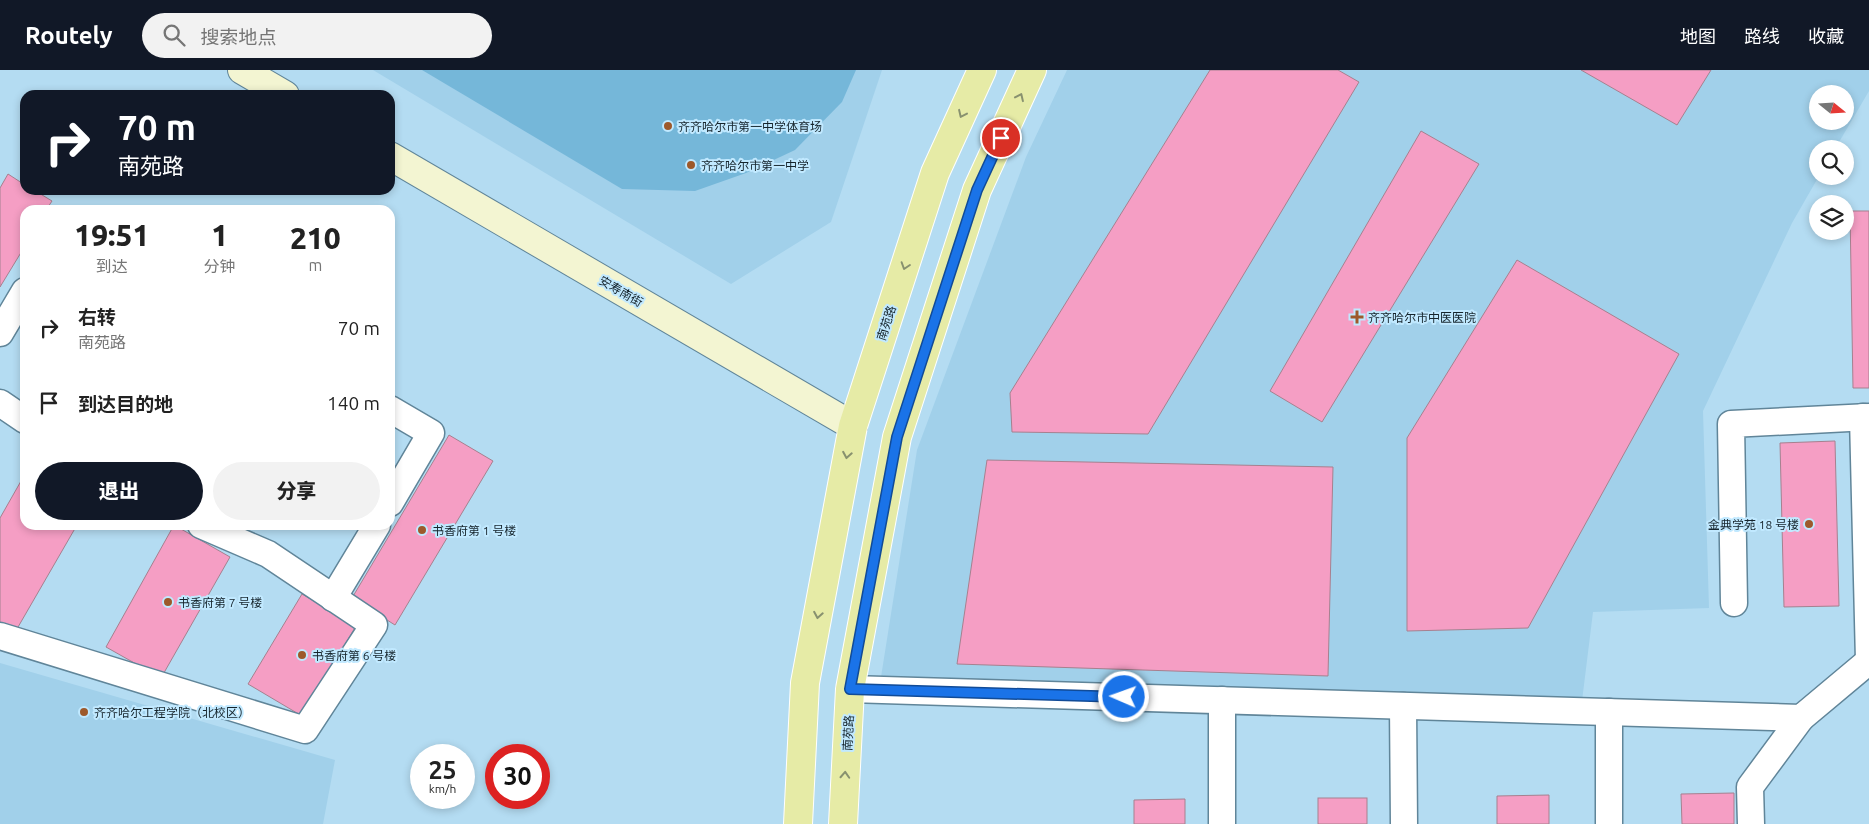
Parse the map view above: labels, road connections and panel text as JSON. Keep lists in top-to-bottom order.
{
  "streets": {
    "main road": ["南苑路"],
    "street": ["安寿南街"]
  },
  "crossings": [
    ["安寿南街", "南苑路"]
  ],
  "places": {
    "other": [
      "齐齐哈尔市第一中学体育场",
      "齐齐哈尔市第一中学",
      "金典学苑 18 号楼",
      "书香府第 1 号楼",
      "书香府第 7 号楼",
      "书香府第 6 号楼",
      "齐齐哈尔工程学院（北校区）"
    ],
    "health": ["齐齐哈尔市中医医院"]
  },
  "north": "right",
  "page": {
    "header": "Routely",
    "search": "搜索地点",
    "nav": ["地图", "路线", "收藏"],
    "turn": ["70 m", "南苑路"],
    "eta": [
      "19:51",
      "到达",
      "1",
      "分钟",
      "210",
      "m"
    ],
    "list": [
      {
        "name": "右转",
        "note": "南苑路",
        "value": "70 m"
      },
      {
        "name": "到达目的地",
        "value": "140 m"
      }
    ],
    "buttons": ["退出", "分享"],
    "speed": "25 km/h",
    "limit": "30"
  }
}
